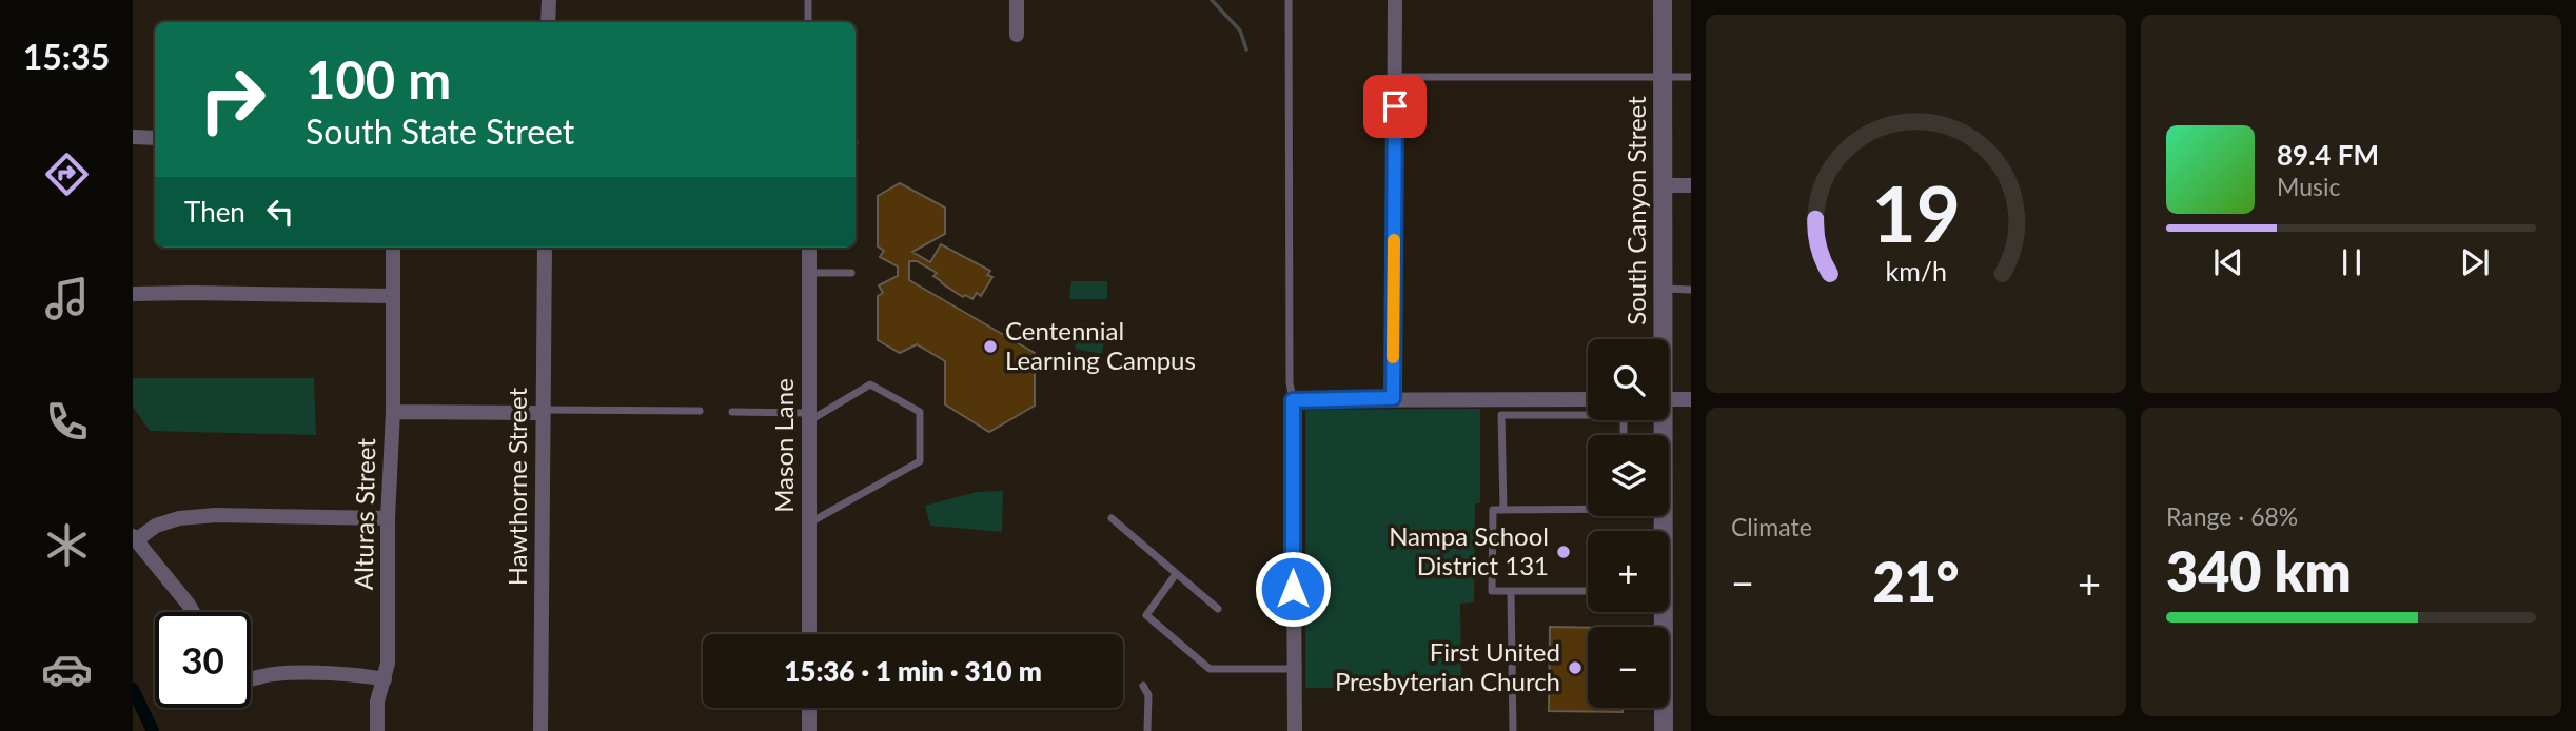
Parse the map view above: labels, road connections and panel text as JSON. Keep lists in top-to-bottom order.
{
  "streets": {
    "street": [
      "South Canyon Street",
      "Mason Lane",
      "Hawthorne Street",
      "Alturas Street"
    ]
  },
  "places": ["Centennial Learning Campus", "Nampa School District 131", "First United Presbyterian Church"],
  "page": {
    "tabs": "15:35",
    "turn": ["100 m", "South State Street"],
    "song": ["89.4 FM", "Music"],
    "then": "Then",
    "map_buttons": ["+", "−"],
    "tile": [
      "Climate",
      ["Range · 68%", "340 km"]
    ],
    "heat": ["−", "21°", "+"],
    "limit": "30",
    "trip": "15:36 · 1 min · 310 m",
    "gauge": ["19", "km/h"]
  }
}
